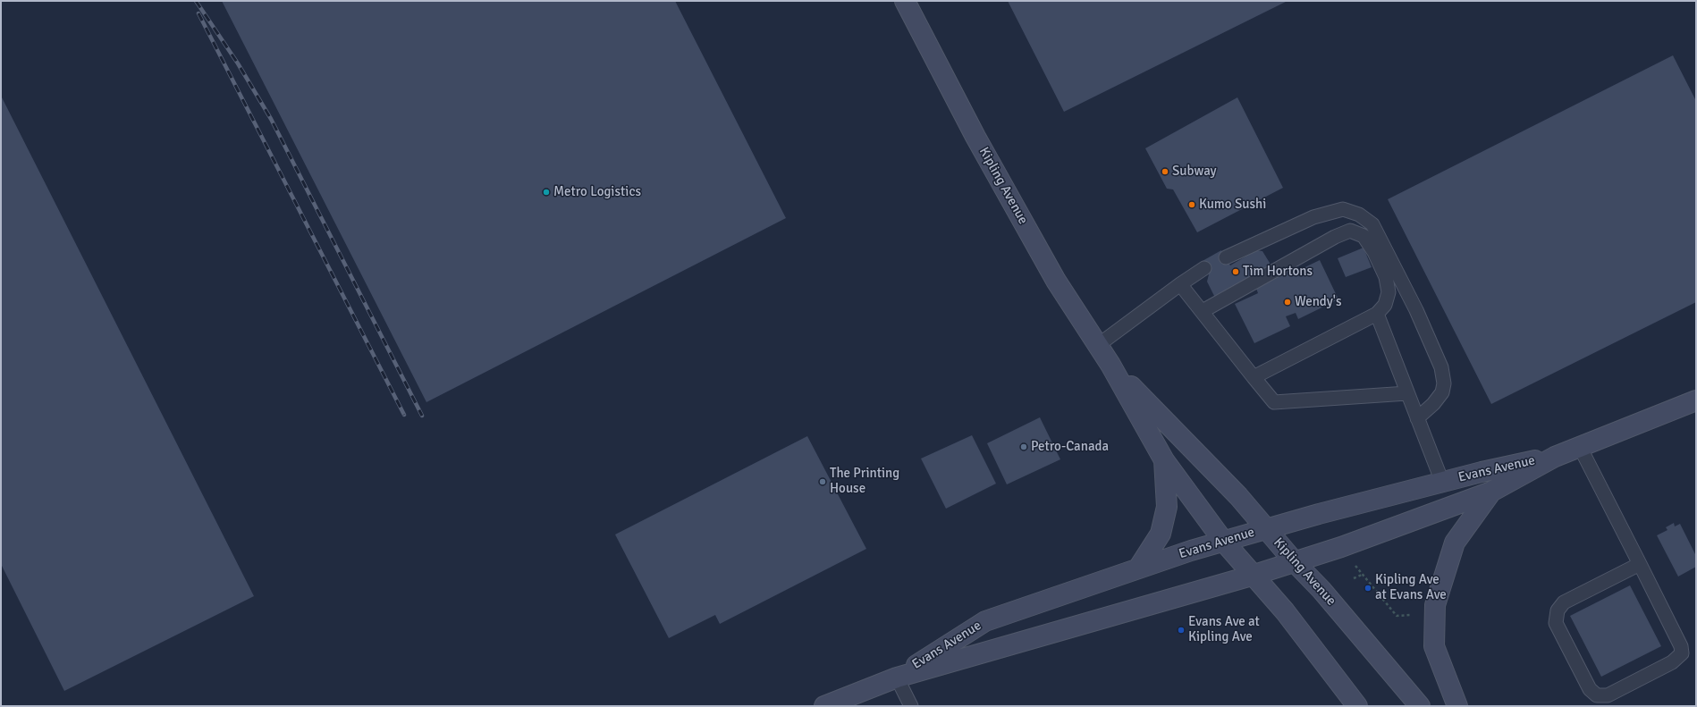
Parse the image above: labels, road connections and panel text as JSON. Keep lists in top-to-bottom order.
{
  "streets": {
    "main road": ["Kipling Avenue", "Evans Avenue"]
  },
  "crossings": [
    ["Kipling Avenue", "Evans Avenue"]
  ],
  "places": [
    "Subway",
    "Metro Logistics",
    "Kumo Sushi",
    "Tim Hortons",
    "Wendy's",
    "Petro-Canada",
    "The Printing House",
    "Kipling Ave at Evans Ave",
    "Evans Ave at Kipling Ave"
  ]
}
